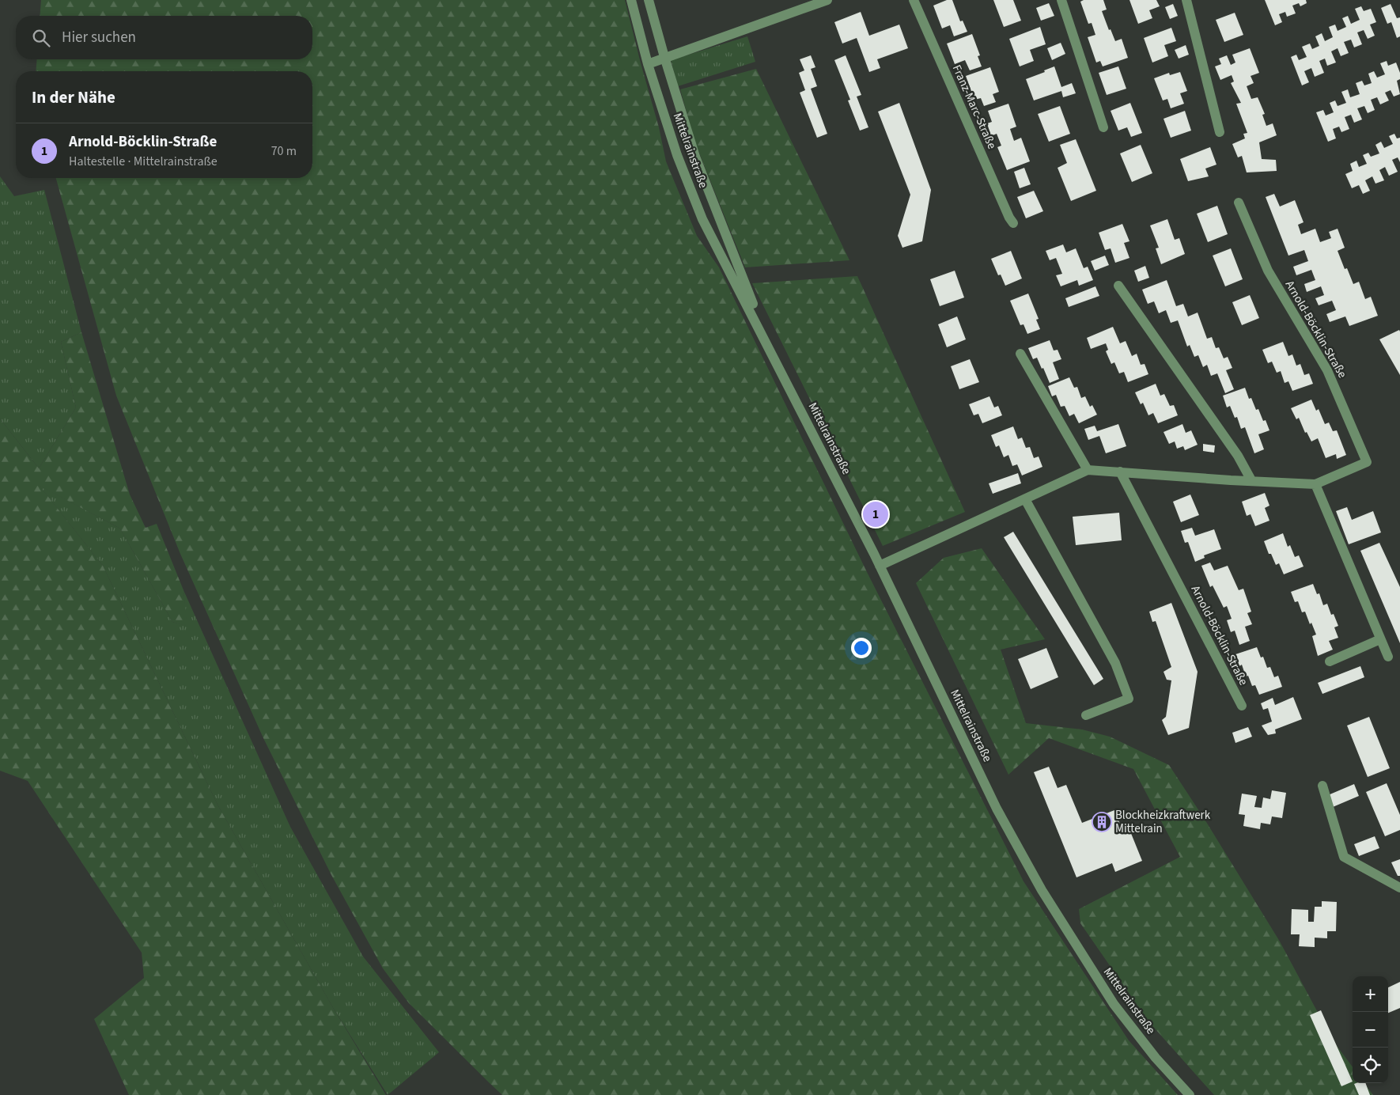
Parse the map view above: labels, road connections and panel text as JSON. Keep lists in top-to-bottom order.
{
  "streets": {
    "street": ["Franz-Marc-Straße", "Mittelrainstraße", "Arnold-Böcklin-Straße"]
  },
  "crossings": [
    ["Mittelrainstraße", "Arnold-Böcklin-Straße"]
  ],
  "places": {
    "building": ["Blockheizkraftwerk Mittelrain"]
  },
  "page": {
    "search": "Hier suchen",
    "heading": "In der Nähe",
    "list": [
      {
        "mark": "1",
        "name": "Arnold-Böcklin-Straße",
        "note": "Haltestelle · Mittelrainstraße",
        "value": "70 m"
      }
    ],
    "pins": "1",
    "map_buttons": ["+", "−"]
  }
}
